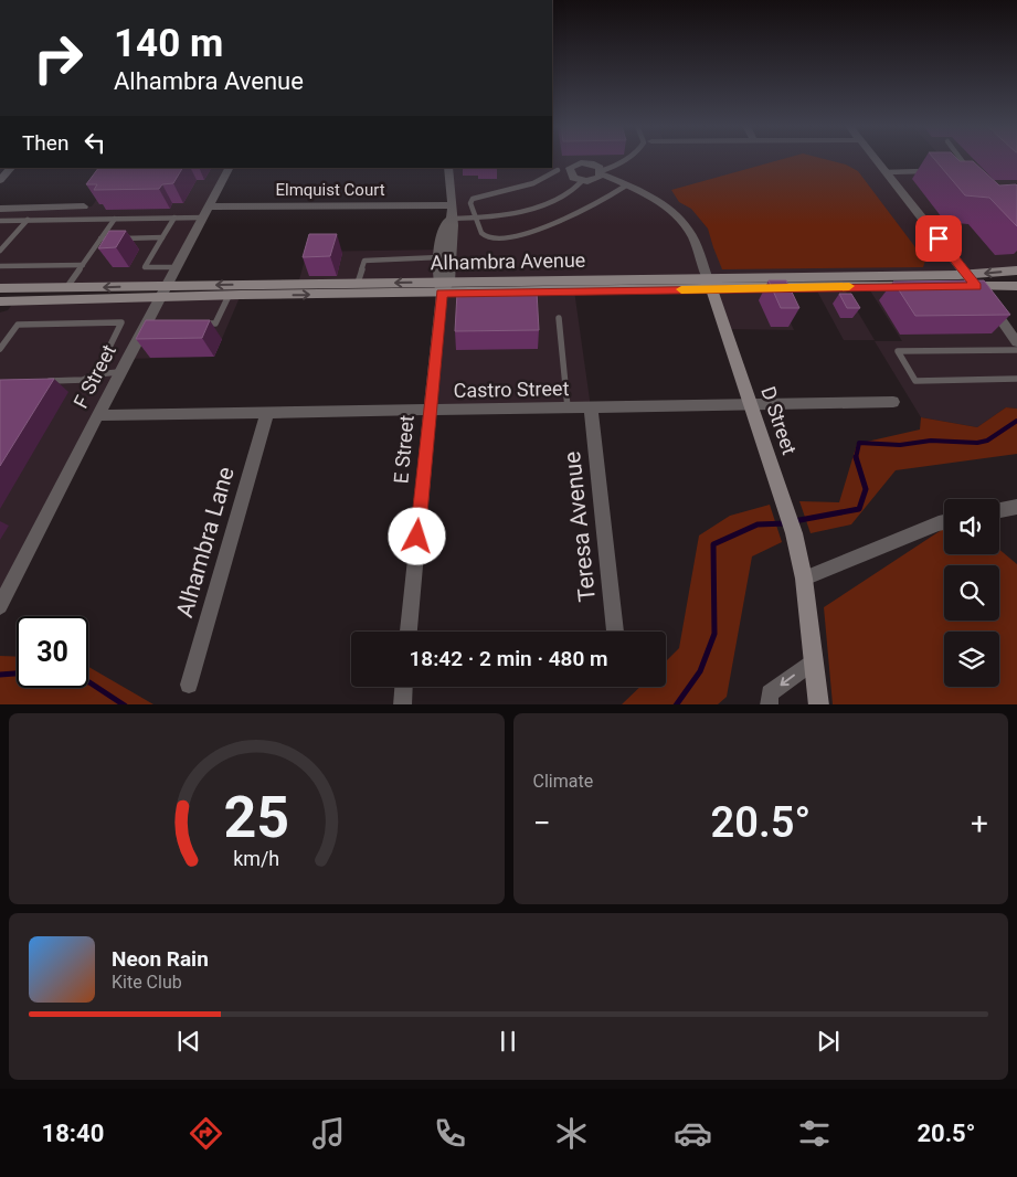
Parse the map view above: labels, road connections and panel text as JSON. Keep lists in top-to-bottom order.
{
  "streets": {
    "main road": ["Alhambra Avenue", "D Street"],
    "street": [
      "Elmquist Court",
      "F Street",
      "Castro Street",
      "E Street",
      "Teresa Avenue",
      "Alhambra Lane"
    ]
  },
  "crossings": [
    ["Elmquist Court", "F Street"],
    ["Elmquist Court", "E Street"],
    ["Alhambra Avenue", "F Street"],
    ["Alhambra Avenue", "D Street"],
    ["Alhambra Avenue", "E Street"],
    ["F Street", "Castro Street"],
    ["Castro Street", "D Street"],
    ["Castro Street", "E Street"],
    ["Castro Street", "Teresa Avenue"],
    ["Castro Street", "Alhambra Lane"]
  ],
  "page": {
    "turn": ["140 m", "Alhambra Avenue"],
    "then": "Then",
    "limit": "30",
    "trip": "18:42 · 2 min · 480 m",
    "tile": "Climate",
    "heat": ["−", "20.5°", "+"],
    "song": ["Neon Rain", "Kite Club"],
    "tabs": ["18:40", "20.5°"],
    "gauge": ["25", "km/h"]
  }
}
